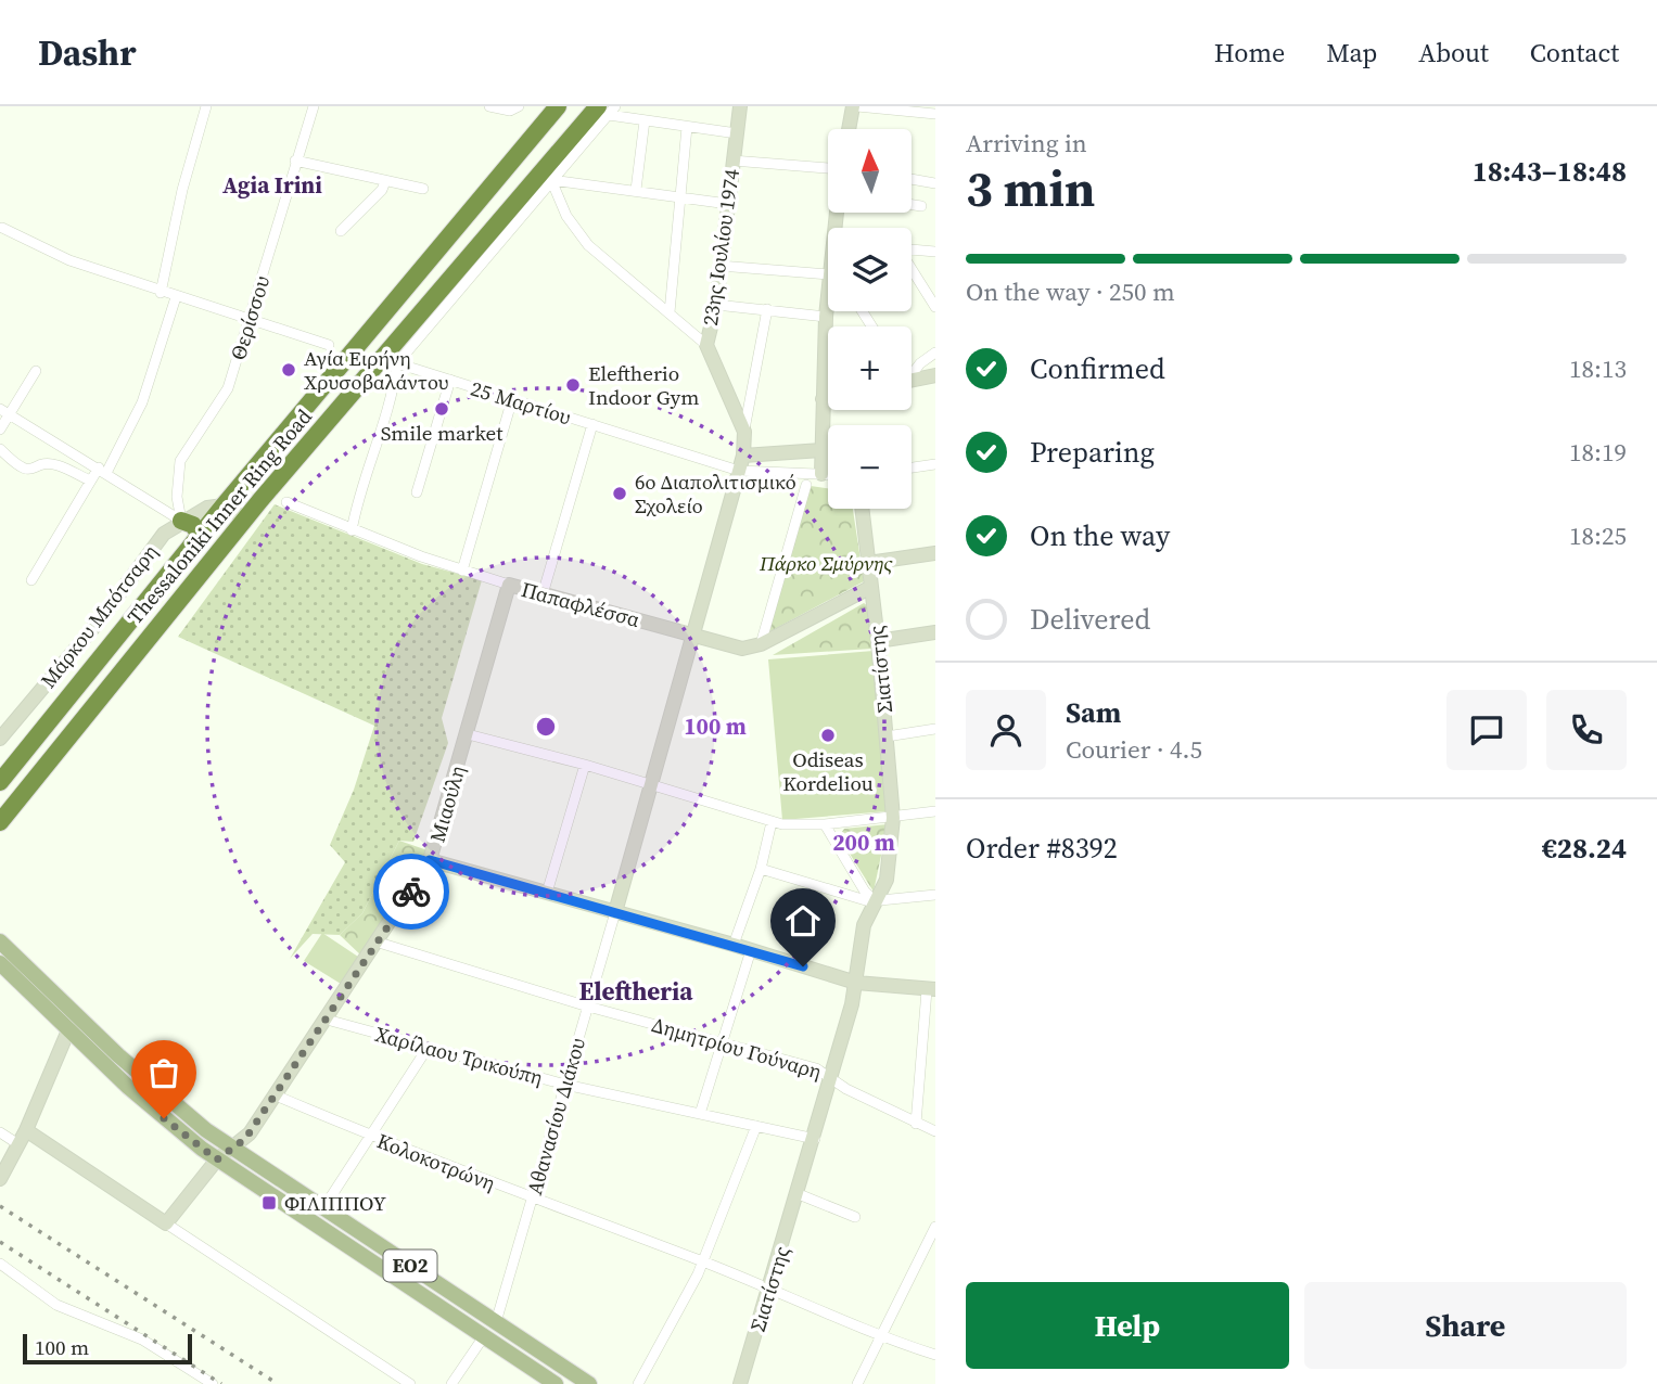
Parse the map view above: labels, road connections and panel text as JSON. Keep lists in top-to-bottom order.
{
  "streets": {
    "highway": ["Thessaloniki Inner Ring Road"],
    "main road": ["ΕΟ2"],
    "street": [
      "23ης Ιουλίου 1974",
      "Θερίσσου",
      "25 Μαρτίου",
      "Παπαφλέσσα",
      "Μάρκου Μπότσαρη",
      "Σιατίστης",
      "Μιαούλη",
      "Δημητρίου Γούναρη",
      "Χαρίλαου Τρικούπη",
      "Αθανασίου Διάκου",
      "Κολοκοτρώνη"
    ]
  },
  "crossings": [
    ["23ης Ιουλίου 1974", "25 Μαρτίου"],
    ["23ης Ιουλίου 1974", "Αθανασίου Διάκου"],
    ["Θερίσσου", "Μάρκου Μπότσαρη"],
    ["25 Μαρτίου", "Αθανασίου Διάκου"],
    ["Thessaloniki Inner Ring Road", "Μάρκου Μπότσαρη"],
    ["Παπαφλέσσα", "Σιατίστης"],
    ["Παπαφλέσσα", "Μιαούλη"],
    ["Παπαφλέσσα", "Αθανασίου Διάκου"],
    ["Σιατίστης", "Δημητρίου Γούναρη"],
    ["Σιατίστης", "Χαρίλαου Τρικούπη"],
    ["Σιατίστης", "Κολοκοτρώνη"],
    ["Μιαούλη", "Δημητρίου Γούναρη"],
    ["Μιαούλη", "Χαρίλαου Τρικούπη"],
    ["Μιαούλη", "Κολοκοτρώνη"],
    ["Μιαούλη", "ΕΟ2"],
    ["Δημητρίου Γούναρη", "Αθανασίου Διάκου"],
    ["Χαρίλαου Τρικούπη", "Αθανασίου Διάκου"],
    ["Αθανασίου Διάκου", "Κολοκοτρώνη"],
    ["Αθανασίου Διάκου", "ΕΟ2"]
  ],
  "districts": ["Agia Irini", "Eleftheria"],
  "parks": ["Πάρκο Σμύρνης"],
  "places": {
    "other": [
      "Αγία Ειρήνη Χρυσοβαλάντου",
      "Eleftherio Indoor Gym",
      "Smile market",
      "6ο Διαπολιτισμικό Σχολείο",
      "Odiseas Kordeliou"
    ],
    "transit": ["ΦΙΛΙΠΠΟΥ"]
  },
  "scale_bar": "100 m",
  "north": "top",
  "page": {
    "header": "Dashr",
    "nav": [
      "Home",
      "Map",
      "About",
      "Contact"
    ],
    "heading": ["3 min", "Arriving in", "18:43–18:48"],
    "panel": [
      "Sam",
      "Courier · 4.5",
      "Order #8392",
      "€28.24"
    ],
    "map_buttons": ["+", "−"],
    "bar": "On the way · 250 m",
    "list": [
      ["Confirmed", "18:13"],
      ["Preparing", "18:19"],
      ["On the way", "18:25"],
      "Delivered"
    ],
    "buttons": ["Help", "Share"],
    "scale": "100 m"
  },
  "rings": ["100 m", "200 m"]
}
